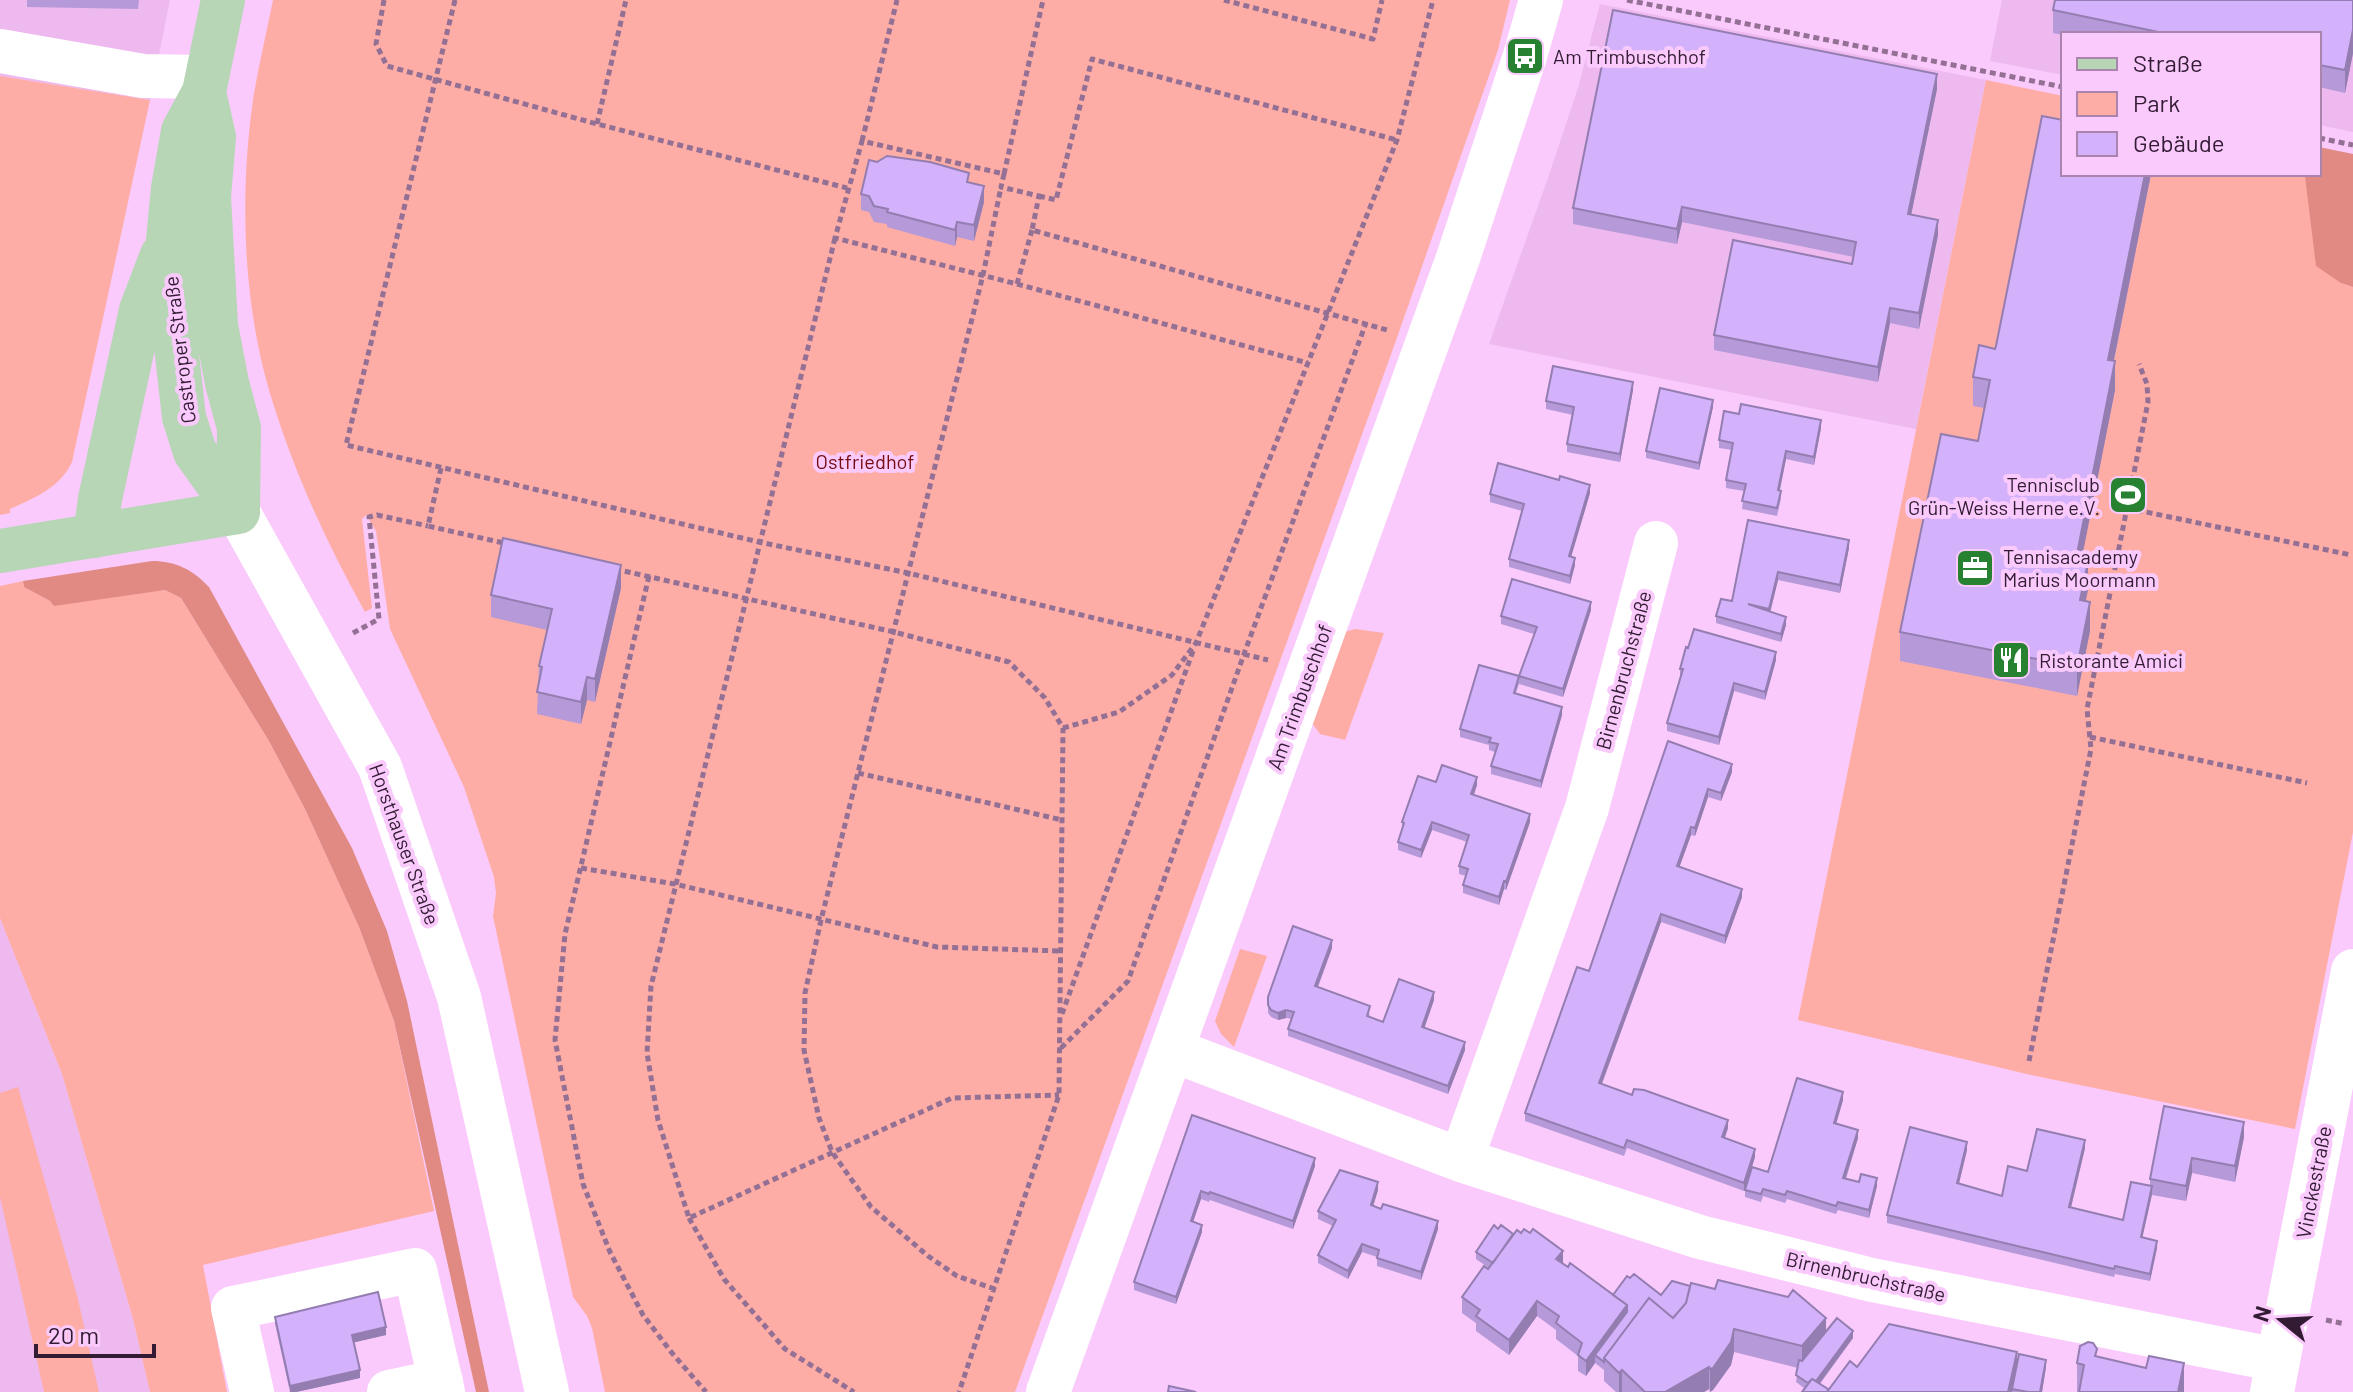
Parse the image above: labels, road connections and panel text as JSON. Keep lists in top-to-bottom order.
{
  "streets": {
    "main road": ["Castroper Straße"],
    "street": [
      "Birnenbruchstraße",
      "Am Trimbuschhof",
      "Horsthauser Straße",
      "Vinckestraße"
    ]
  },
  "crossings": [
    ["Castroper Straße", "Horsthauser Straße"],
    ["Birnenbruchstraße", "Am Trimbuschhof"],
    ["Birnenbruchstraße", "Vinckestraße"]
  ],
  "parks": ["Ostfriedhof"],
  "places": {
    "bus stop": ["Am Trimbuschhof"],
    "sports": ["Tennisclub Grün-Weiss Herne e.V."],
    "office": ["Tennisacademy Marius Moormann"],
    "restaurant": ["Ristorante Amici"]
  },
  "legend": ["Straße", "Park", "Gebäude"],
  "scale_bar": "20 m",
  "north": "left"
}
